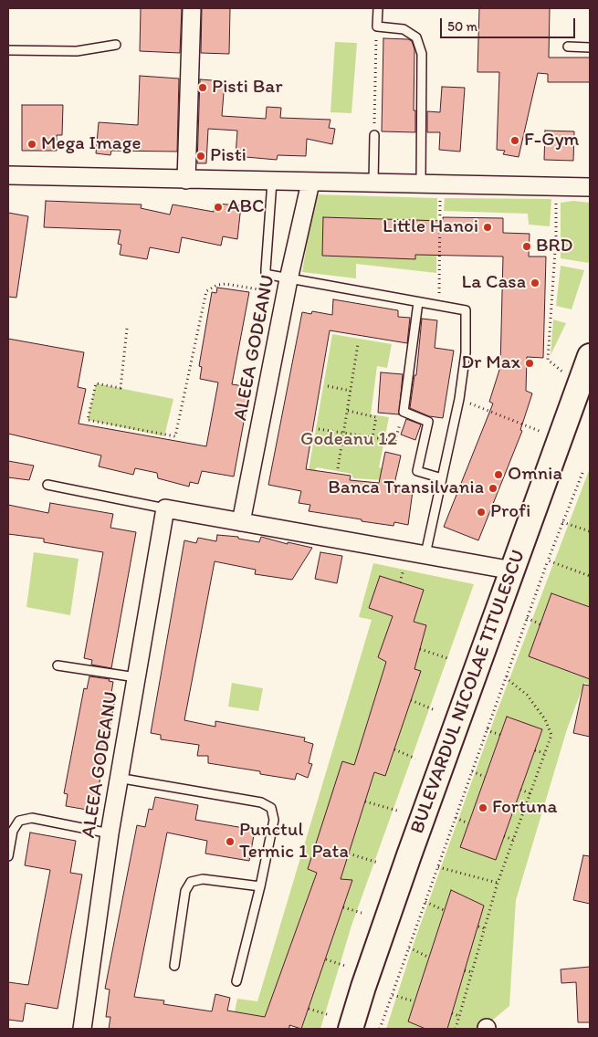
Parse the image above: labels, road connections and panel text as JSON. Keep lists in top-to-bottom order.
{
  "streets": {
    "main road": ["BULEVARDUL NICOLAE TITULESCU"],
    "street": ["ALEEA GODEANU"]
  },
  "parks": ["Godeanu 12"],
  "places": [
    "Pisti Bar",
    "F-Gym",
    "Mega Image",
    "Pisti",
    "ABC",
    "Little Hanoi",
    "BRD",
    "La Casa",
    "Dr Max",
    "Omnia",
    "Banca Transilvania",
    "Profi",
    "Fortuna",
    "Punctul Termic 1 Pata"
  ],
  "scale_bar": "50 m"
}
